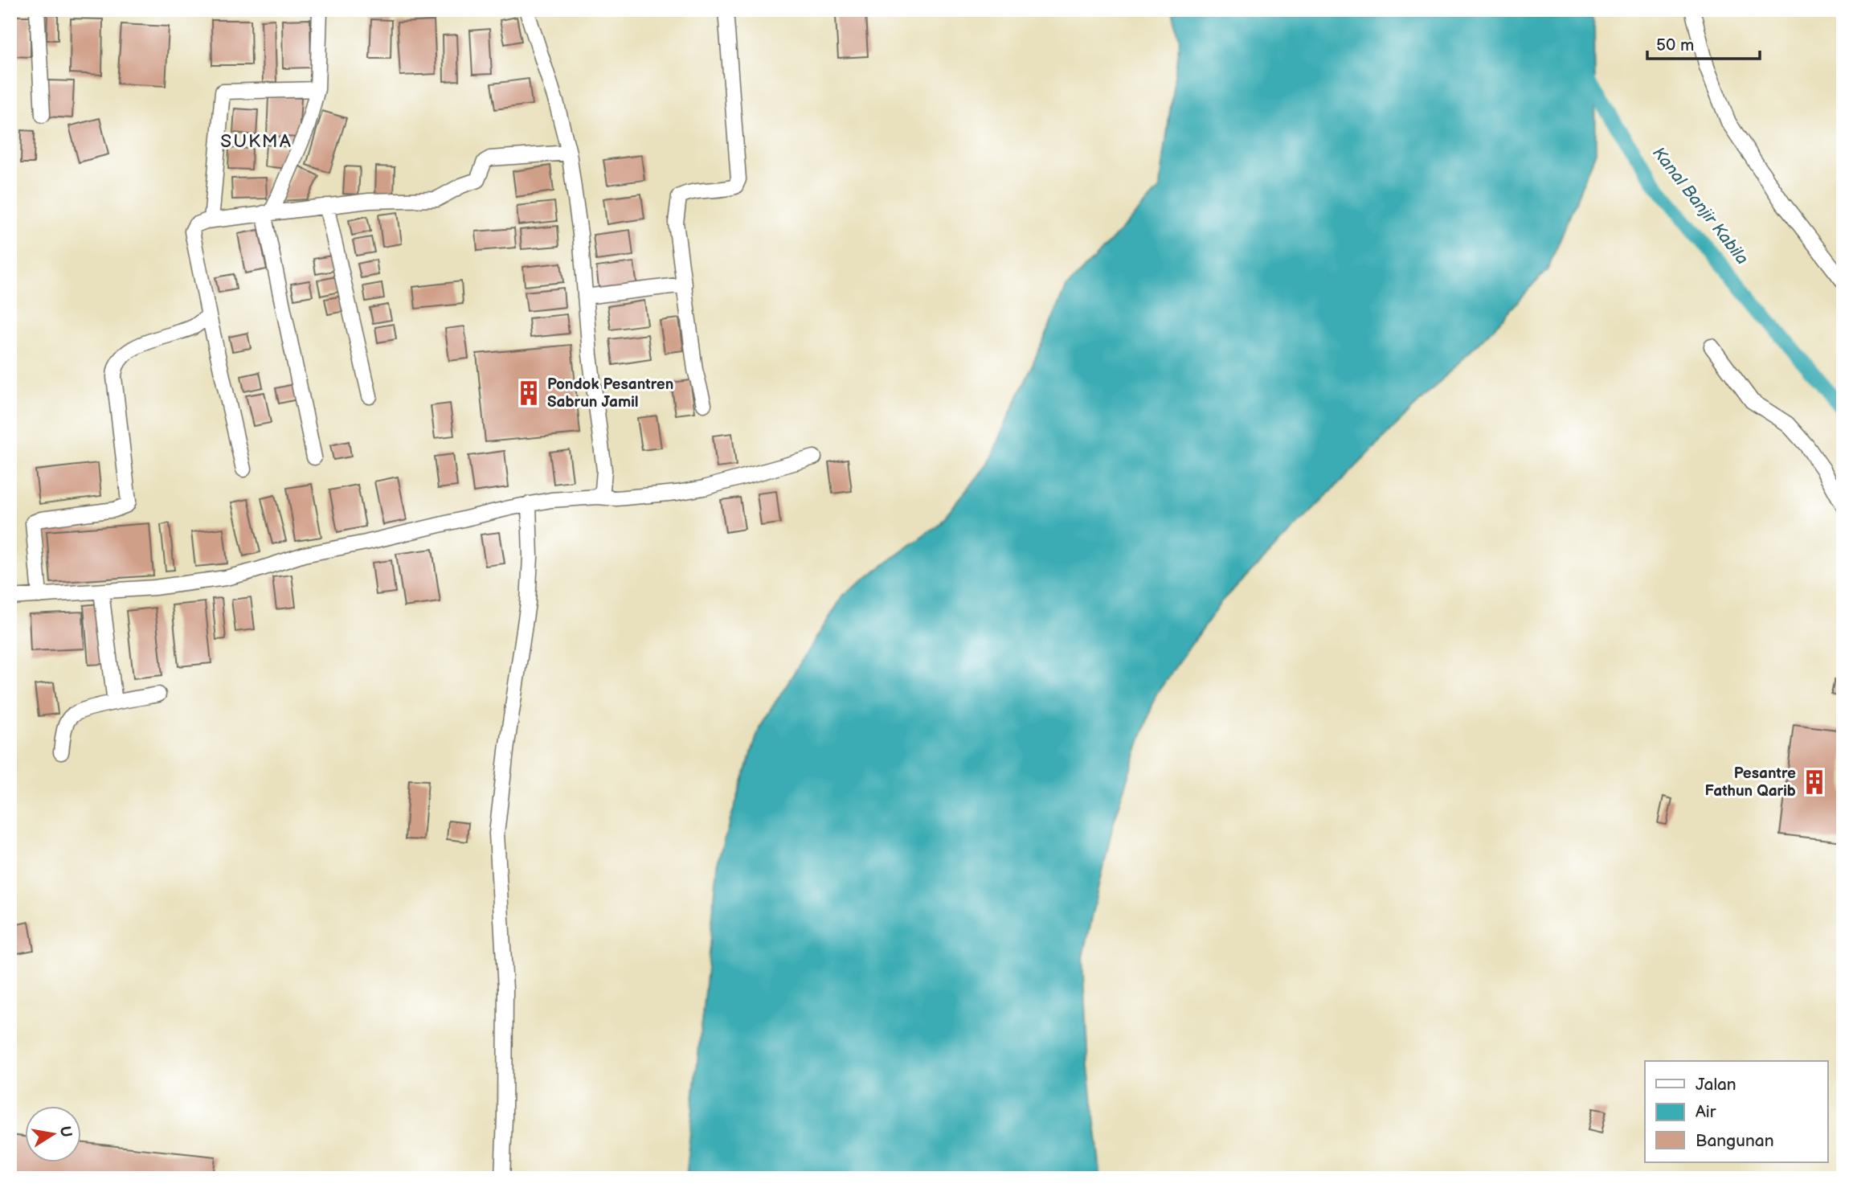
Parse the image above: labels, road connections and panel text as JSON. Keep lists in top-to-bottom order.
{
  "districts": ["SUKMA"],
  "water": ["Kanal Banjir Kabila"],
  "places": {
    "building": ["Pondok Pesantren Sabrun Jamil", "Pesantre Fathun Qarib"]
  },
  "legend": ["Jalan", "Air", "Bangunan"],
  "scale_bar": "50 m",
  "north": "right"
}
